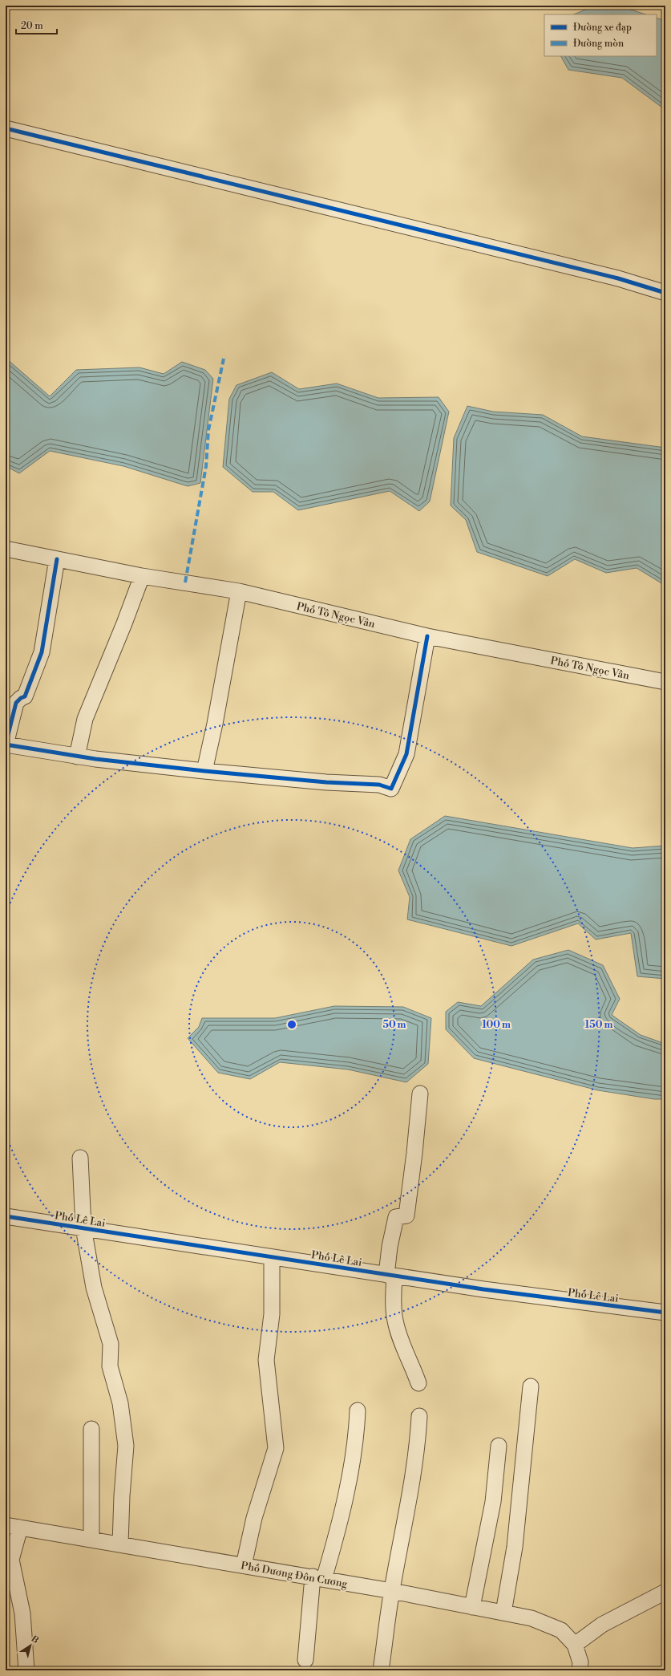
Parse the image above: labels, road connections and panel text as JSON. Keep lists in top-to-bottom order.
{
  "streets": {
    "street": ["Phố Tô Ngọc Vân", "Phố Lê Lai", "Phố Dương Đôn Cương"]
  },
  "legend": ["Đường xe đạp", "Đường mòn"],
  "scale_bar": "20 m",
  "north": "top right",
  "rings": ["50 m", "100 m", "150 m"]
}
